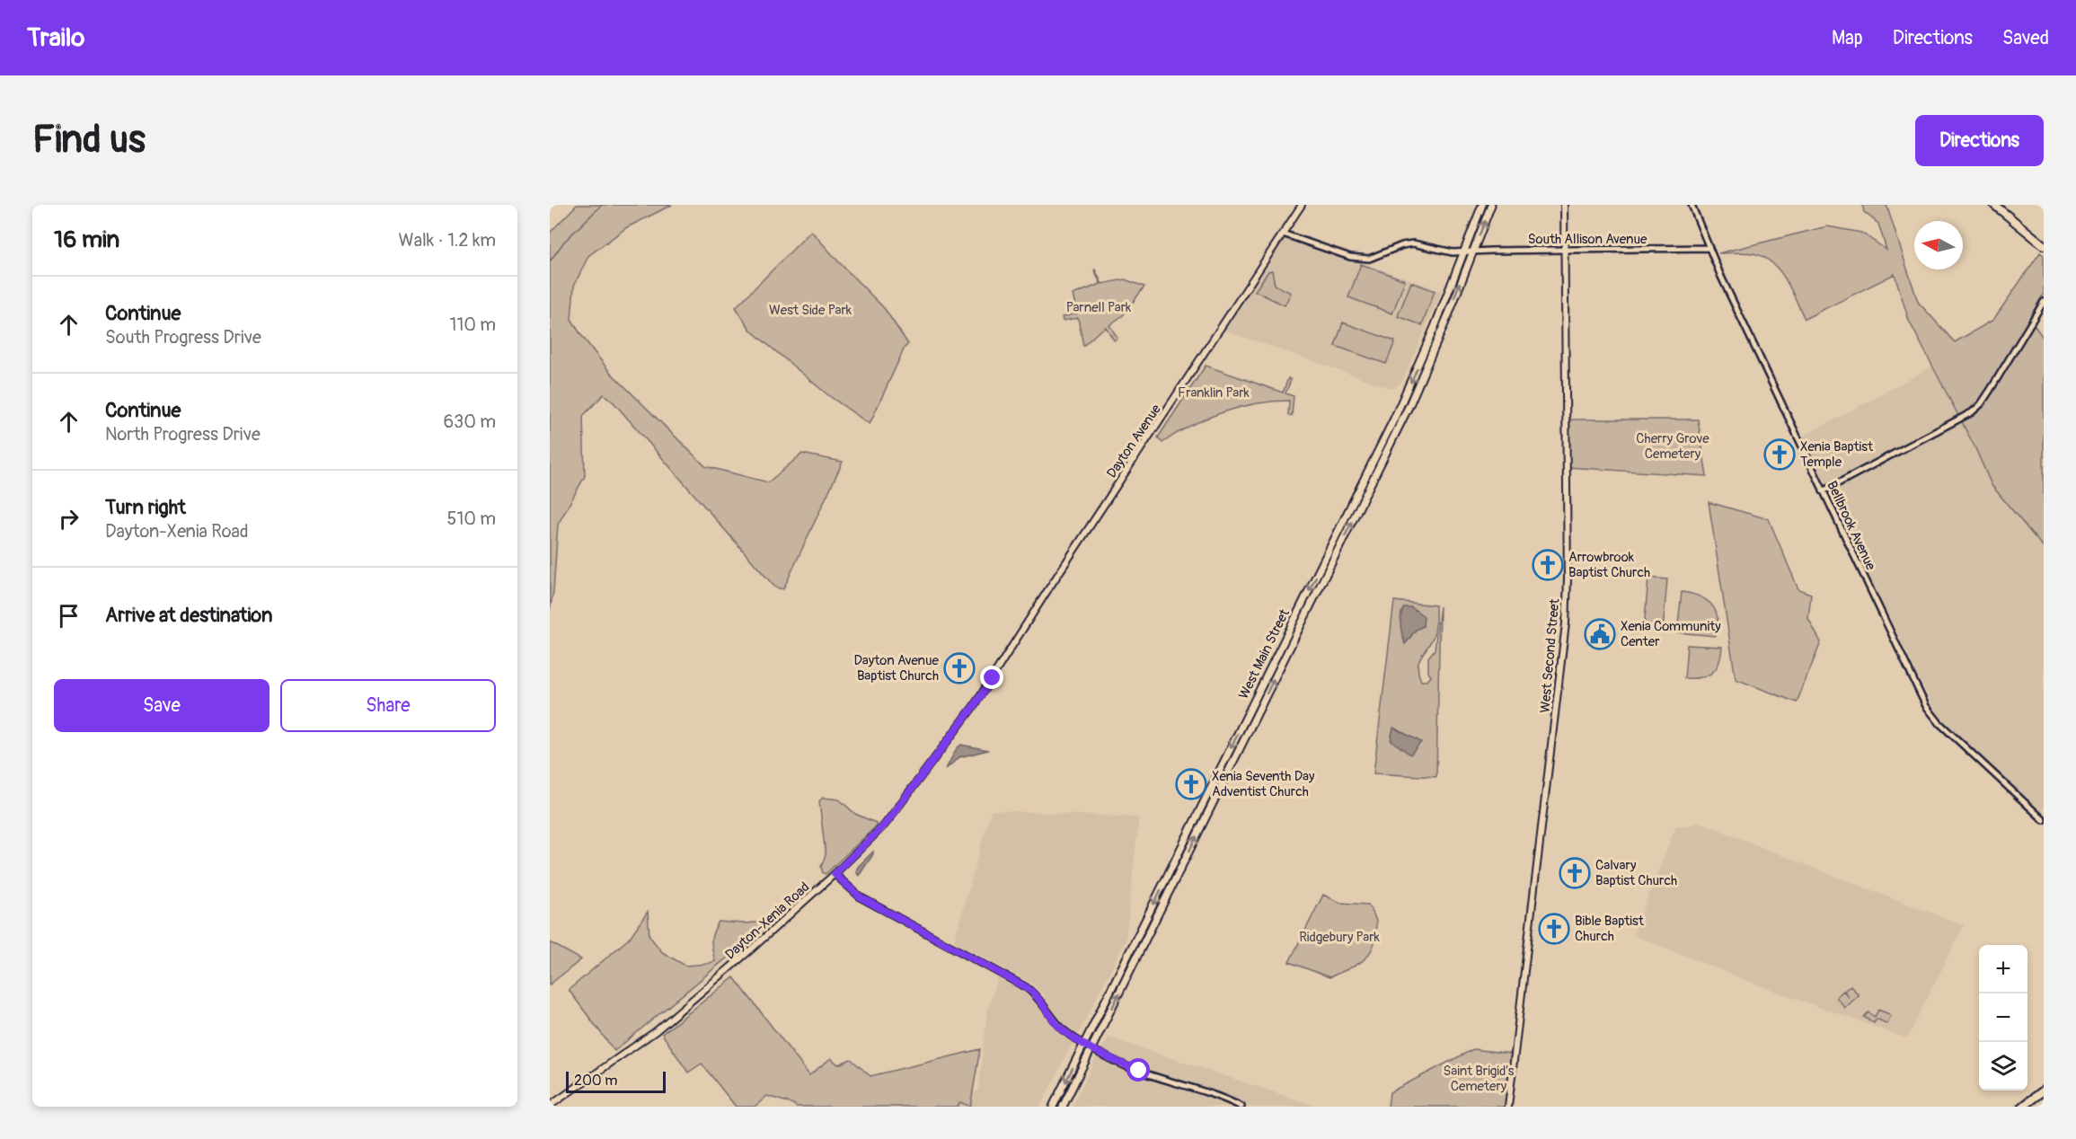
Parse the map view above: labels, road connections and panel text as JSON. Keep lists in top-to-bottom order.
{
  "streets": {
    "main road": [
      "Dayton Avenue",
      "West Main Street",
      "West Second Street",
      "Dayton-Xenia Road"
    ],
    "street": ["South Allison Avenue", "Bellbrook Avenue"]
  },
  "crossings": [
    ["South Allison Avenue", "Dayton Avenue"],
    ["South Allison Avenue", "Bellbrook Avenue"],
    ["South Allison Avenue", "West Main Street"],
    ["South Allison Avenue", "West Second Street"],
    ["Dayton Avenue", "Dayton-Xenia Road"]
  ],
  "parks": [
    "Parnell Park",
    "West Side Park",
    "Franklin Park",
    "Cherry Grove Cemetery",
    "Ridgebury Park",
    "Saint Brigid’s Cemetery"
  ],
  "places": {
    "church": [
      "Xenia Baptist Temple",
      "Arrowbrook Baptist Church",
      "Dayton Avenue Baptist Church",
      "Xenia Seventh Day Adventist Church",
      "Calvary Baptist Church",
      "Bible Baptist Church"
    ],
    "public building": ["Xenia Community Center"]
  },
  "scale_bar": "200 m",
  "north": "left",
  "page": {
    "header": "Trailo",
    "nav": ["Map", "Directions", "Saved"],
    "buttons": [
      "Directions",
      ["Save", "Share"]
    ],
    "title": "Find us",
    "heading": ["16 min", "Walk · 1.2 km"],
    "list": [
      ["Continue", "South Progress Drive", "110 m"],
      ["Continue", "North Progress Drive", "630 m"],
      ["Turn right", "Dayton-Xenia Road", "510 m"],
      "Arrive at destination"
    ],
    "map_buttons": ["+", "−"],
    "scale": "200 m"
  }
}
